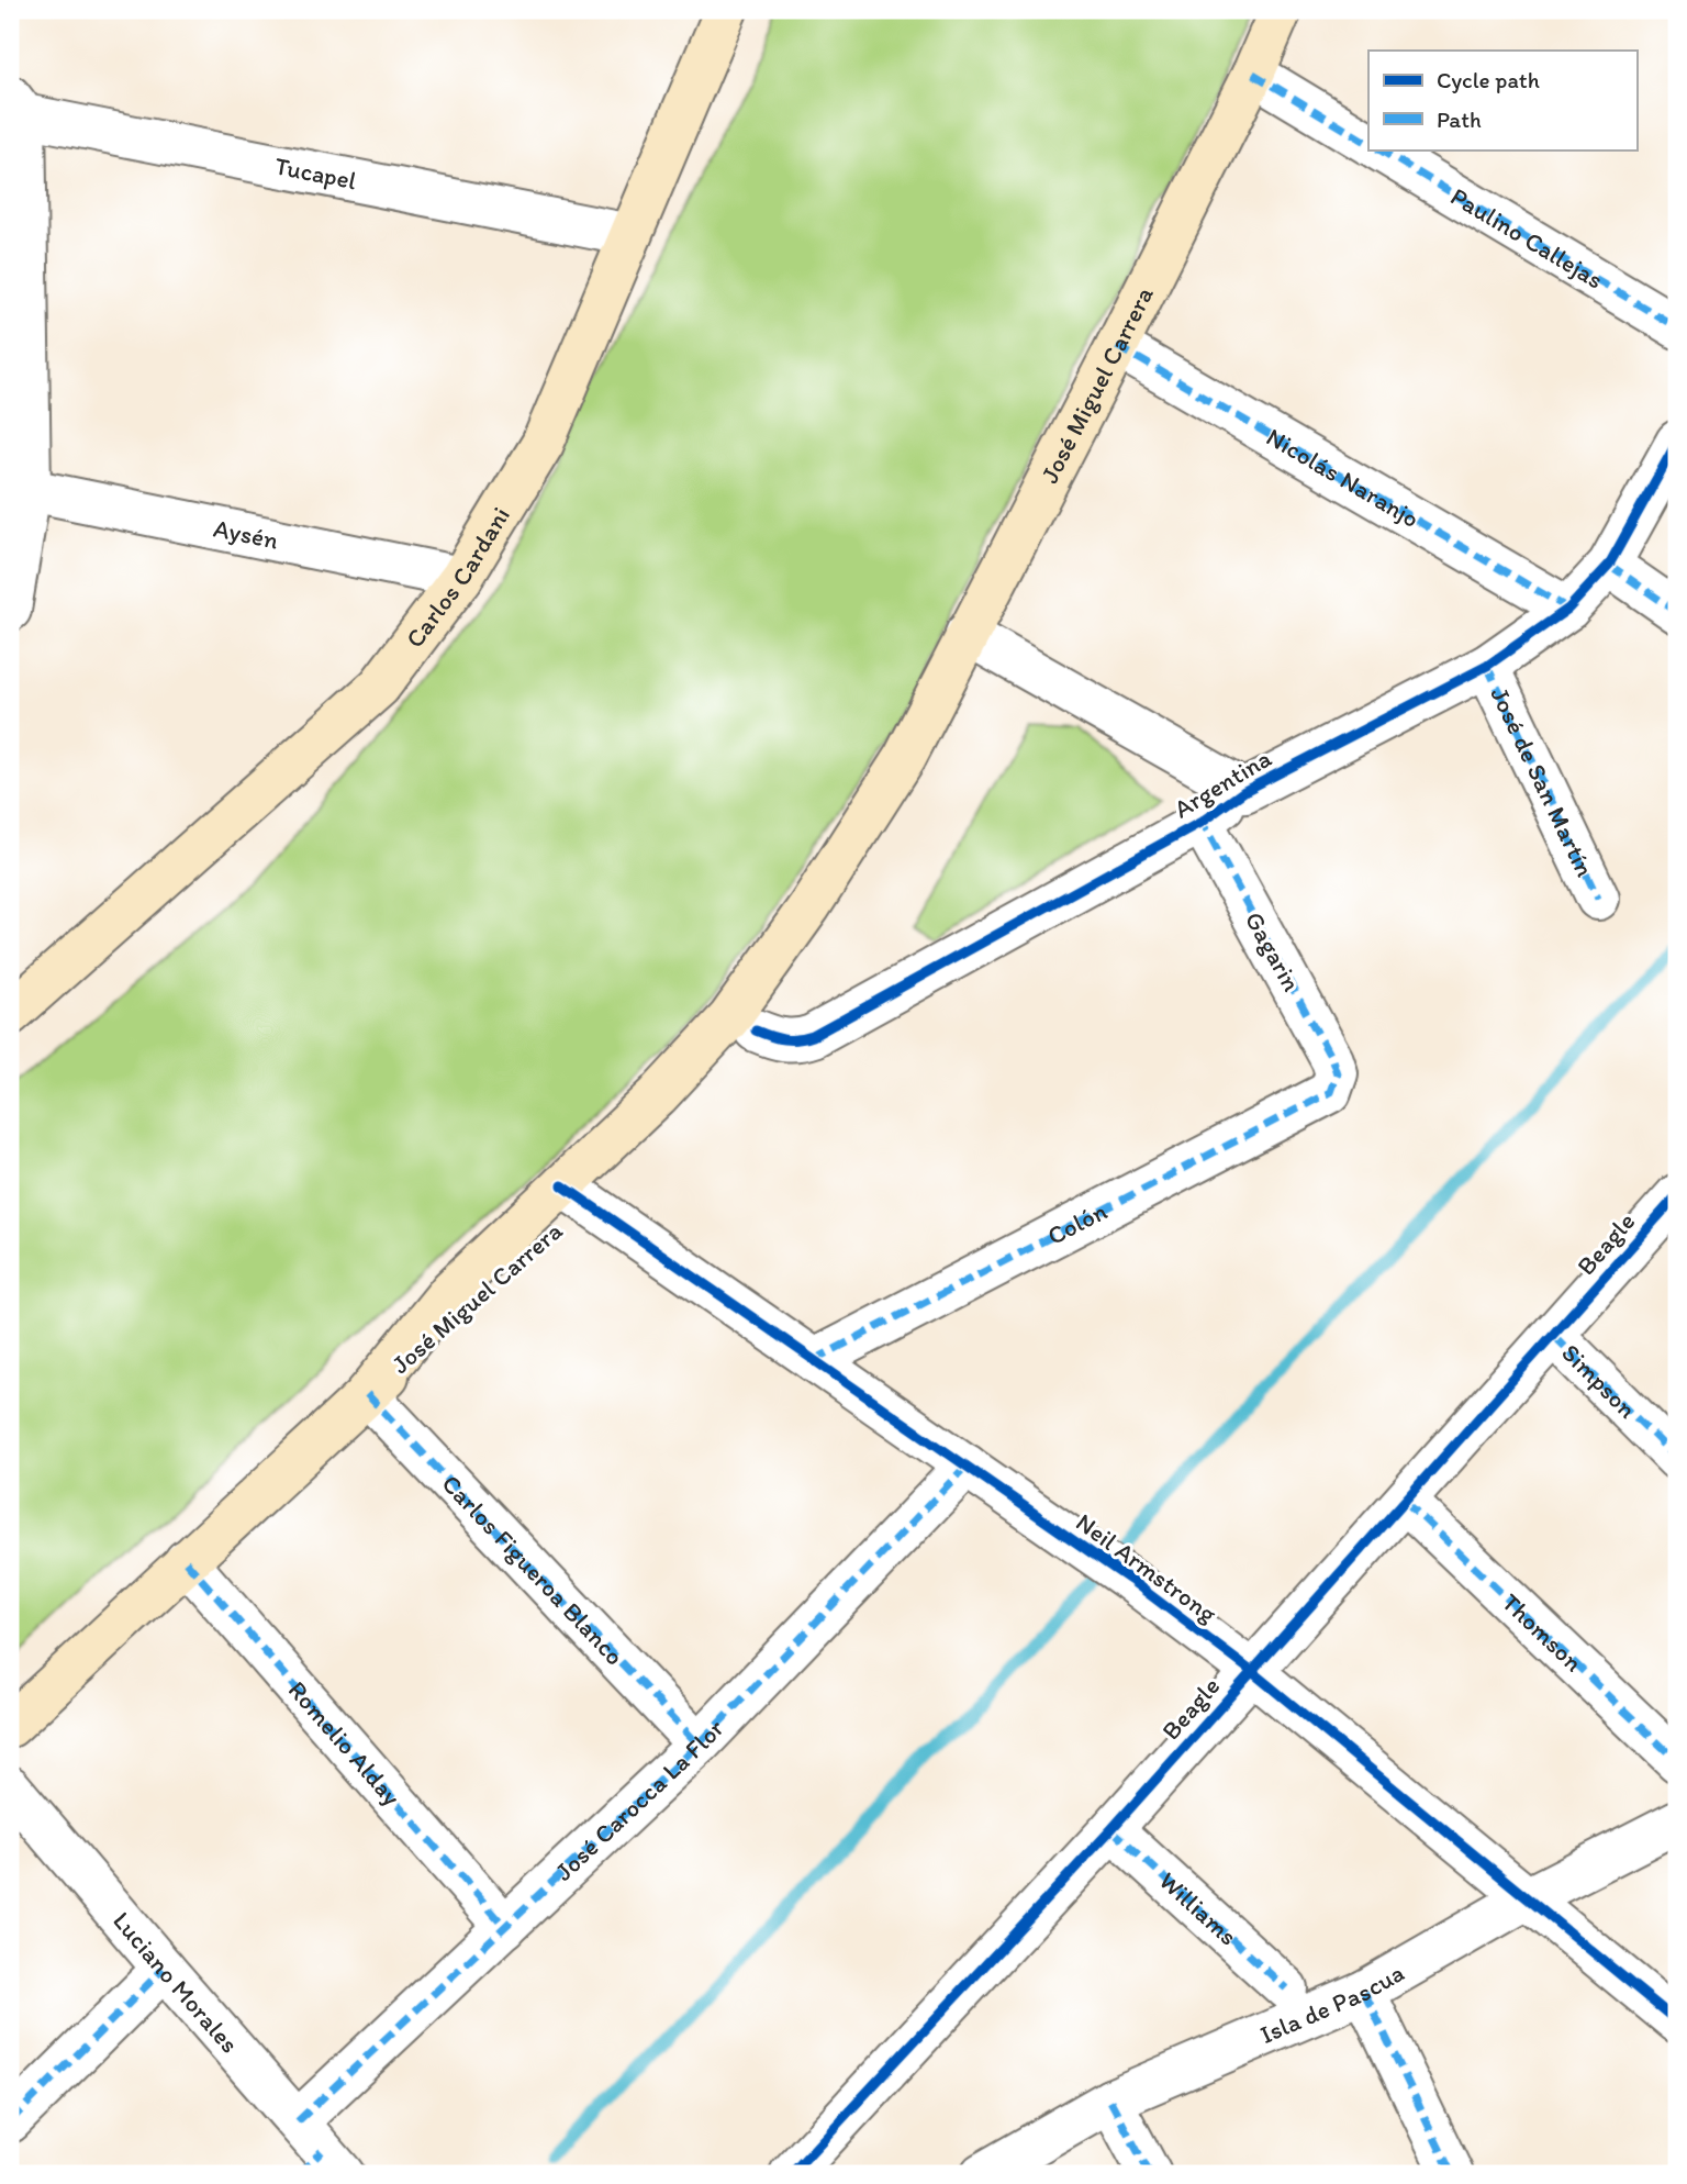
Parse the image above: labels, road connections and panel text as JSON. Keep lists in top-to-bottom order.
{
  "streets": {
    "main road": ["José Miguel Carrera", "Carlos Cardani"],
    "street": [
      "Tucapel",
      "Paulino Callejas",
      "Nicolás Naranjo",
      "Aysén",
      "José de San Martín",
      "Argentina",
      "Gagarin",
      "Colón",
      "Beagle",
      "Simpson",
      "Neil Armstrong",
      "Carlos Figueroa Blanco",
      "Thomson",
      "Romelio Alday",
      "José Carocca La Flor",
      "Williams",
      "Luciano Morales",
      "Isla de Pascua"
    ]
  },
  "crossings": [
    ["Tucapel", "Carlos Cardani"],
    ["José Miguel Carrera", "Nicolás Naranjo"],
    ["José Miguel Carrera", "Argentina"],
    ["José Miguel Carrera", "Neil Armstrong"],
    ["José Miguel Carrera", "Carlos Figueroa Blanco"],
    ["José Miguel Carrera", "Romelio Alday"],
    ["Nicolás Naranjo", "Argentina"],
    ["Aysén", "Carlos Cardani"],
    ["José de San Martín", "Argentina"],
    ["Argentina", "Gagarin"],
    ["Gagarin", "Colón"],
    ["Colón", "Neil Armstrong"],
    ["Beagle", "Simpson"],
    ["Beagle", "Neil Armstrong"],
    ["Beagle", "Thomson"],
    ["Beagle", "Williams"],
    ["Neil Armstrong", "José Carocca La Flor"],
    ["Neil Armstrong", "Isla de Pascua"],
    ["Carlos Figueroa Blanco", "José Carocca La Flor"],
    ["Romelio Alday", "José Carocca La Flor"],
    ["José Carocca La Flor", "Luciano Morales"]
  ],
  "legend": ["Cycle path", "Path"]
}
